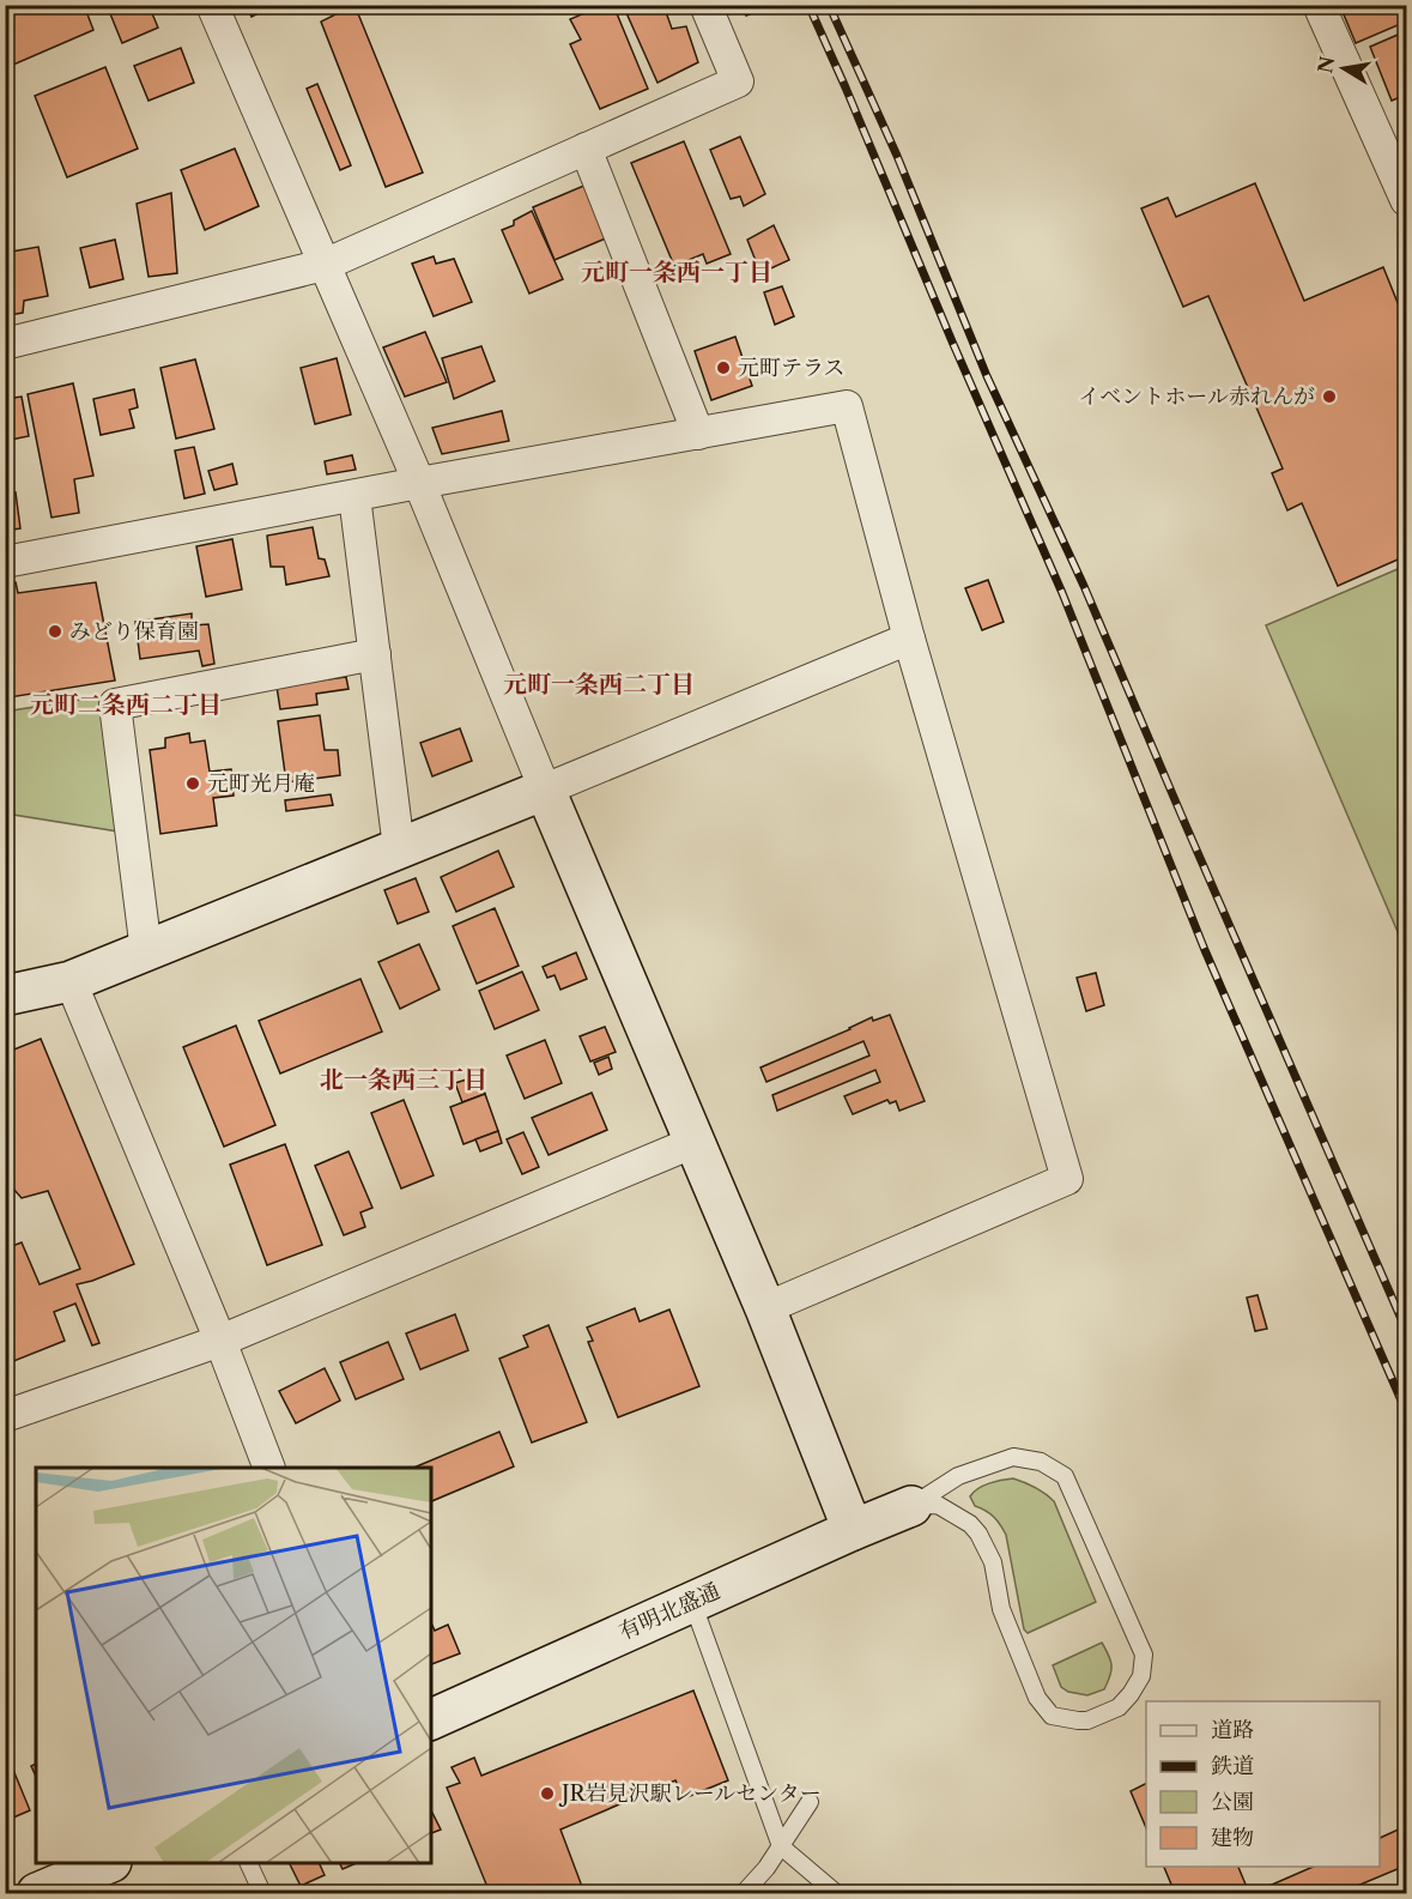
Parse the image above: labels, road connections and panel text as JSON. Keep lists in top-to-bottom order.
{
  "streets": {
    "street": ["有明北盛通"]
  },
  "districts": [
    "元町一条西一丁目",
    "元町一条西二丁目",
    "元町二条西二丁目",
    "北一条西三丁目"
  ],
  "places": [
    "元町テラス",
    "イベントホール赤れんが",
    "みどり保育園",
    "元町光月庵",
    "JR岩見沢駅レールセンター"
  ],
  "legend": [
    "道路",
    "鉄道",
    "公園",
    "建物"
  ],
  "north": "left"
}
